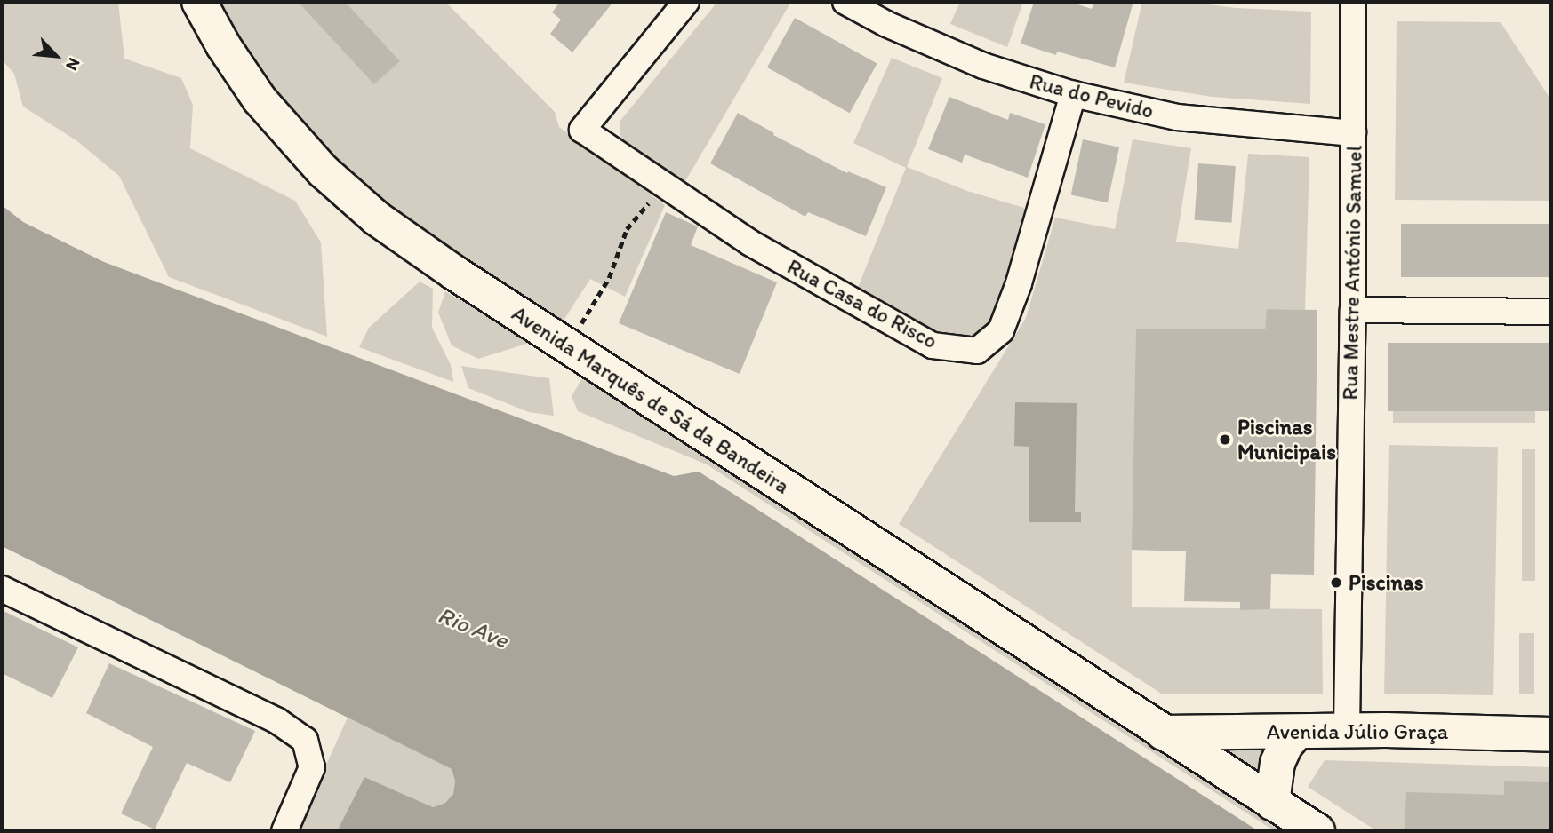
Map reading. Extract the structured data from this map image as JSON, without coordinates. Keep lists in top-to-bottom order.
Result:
{
  "streets": {
    "main road": ["Avenida Marquês de Sá da Bandeira", "Avenida Júlio Graça"],
    "street": ["Rua do Pevido", "Rua Mestre António Samuel", "Rua Casa do Risco"]
  },
  "crossings": [
    ["Rua do Pevido", "Rua Mestre António Samuel"],
    ["Rua do Pevido", "Rua Casa do Risco"],
    ["Rua Mestre António Samuel", "Avenida Júlio Graça"],
    ["Avenida Marquês de Sá da Bandeira", "Avenida Júlio Graça"]
  ],
  "water": ["Rio Ave"],
  "places": ["Piscinas Municipais", "Piscinas"],
  "north": "bottom right"
}
